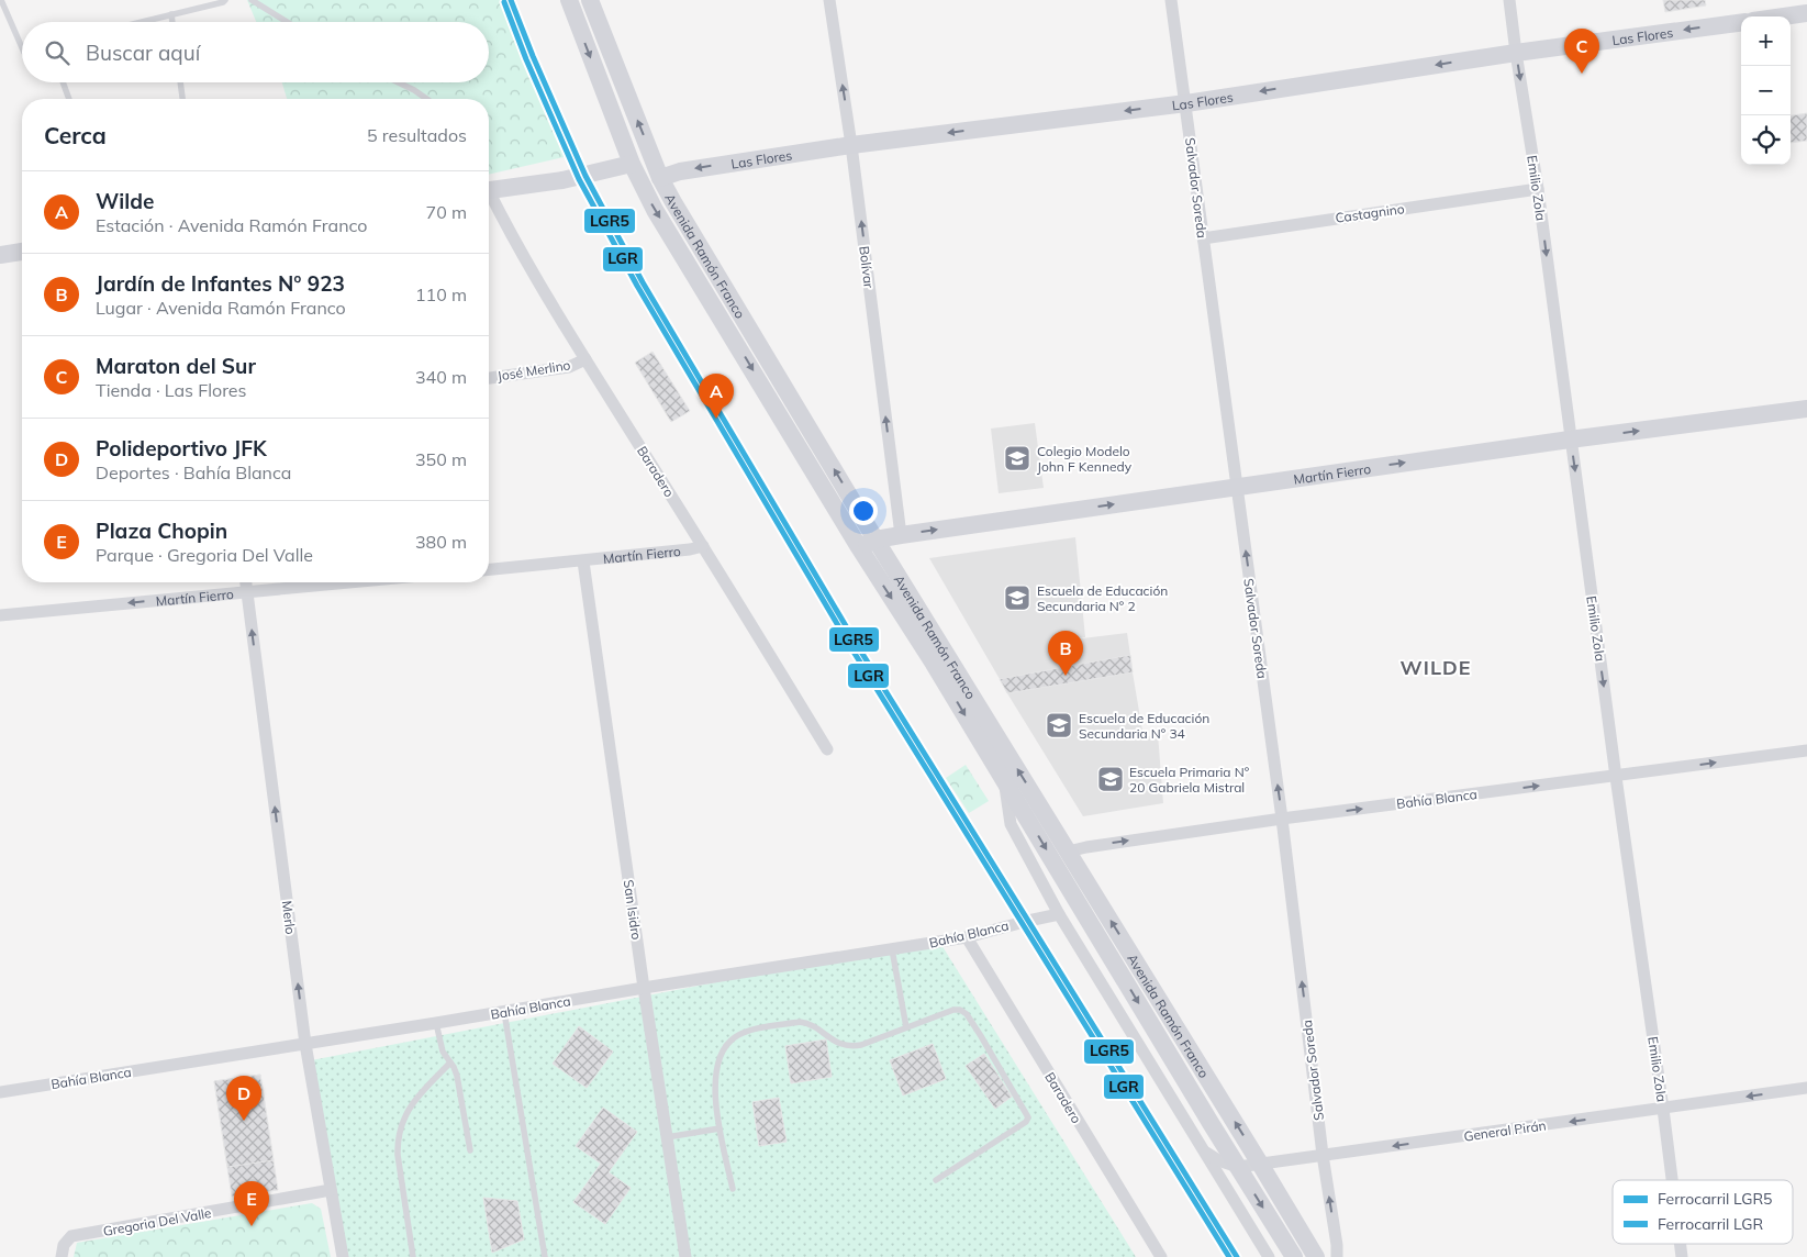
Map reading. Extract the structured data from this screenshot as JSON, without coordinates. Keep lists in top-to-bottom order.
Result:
{
  "streets": {
    "main road": ["Las Flores", "Avenida Ramón Franco", "Martín Fierro"],
    "street": [
      "Salvador Soreda",
      "Emilio Zola",
      "Castagnino",
      "Bolívar",
      "José Merlino",
      "Baradero",
      "Bahía Blanca",
      "San Isidro",
      "Merlo",
      "General Pirán",
      "Gregoria Del Valle"
    ]
  },
  "crossings": [
    ["Las Flores", "Salvador Soreda"],
    ["Las Flores", "Emilio Zola"],
    ["Las Flores", "Avenida Ramón Franco"],
    ["Las Flores", "Bolívar"],
    ["Salvador Soreda", "Castagnino"],
    ["Salvador Soreda", "Martín Fierro"],
    ["Salvador Soreda", "Bahía Blanca"],
    ["Salvador Soreda", "General Pirán"],
    ["Emilio Zola", "Castagnino"],
    ["Emilio Zola", "Martín Fierro"],
    ["Emilio Zola", "Bahía Blanca"],
    ["Emilio Zola", "General Pirán"],
    ["Avenida Ramón Franco", "Martín Fierro"],
    ["Avenida Ramón Franco", "Bahía Blanca"],
    ["Avenida Ramón Franco", "General Pirán"],
    ["Bolívar", "Martín Fierro"],
    ["José Merlino", "Baradero"],
    ["Baradero", "Martín Fierro"],
    ["Baradero", "Bahía Blanca"],
    ["Martín Fierro", "San Isidro"],
    ["Martín Fierro", "Merlo"],
    ["Bahía Blanca", "San Isidro"],
    ["Bahía Blanca", "Merlo"],
    ["Merlo", "Gregoria Del Valle"]
  ],
  "one_way": [
    "Las Flores",
    "Salvador Soreda",
    "Emilio Zola",
    "Bolívar",
    "Bahía Blanca",
    "Merlo",
    "General Pirán"
  ],
  "districts": ["WILDE"],
  "places": {
    "school or university": [
      "Colegio Modelo John F Kennedy",
      "Escuela de Educación Secundaria N° 2",
      "Escuela de Educación Secundaria N° 34",
      "Escuela Primaria N° 20 Gabriela Mistral"
    ]
  },
  "lines": ["rail line LGR5", "rail line LGR"],
  "legend": ["Ferrocarril LGR5", "Ferrocarril LGR"],
  "page": {
    "map_buttons": ["+", "−"],
    "search": "Buscar aquí",
    "pins": [
      "C",
      "A",
      "B",
      "D",
      "E"
    ],
    "heading": ["Cerca", "5 resultados"],
    "list": [
      {
        "mark": "A",
        "name": "Wilde",
        "note": "Estación · Avenida Ramón Franco",
        "value": "70 m"
      },
      {
        "mark": "B",
        "name": "Jardín de Infantes N° 923",
        "note": "Lugar · Avenida Ramón Franco",
        "value": "110 m"
      },
      {
        "mark": "C",
        "name": "Maraton del Sur",
        "note": "Tienda · Las Flores",
        "value": "340 m"
      },
      {
        "mark": "D",
        "name": "Polideportivo JFK",
        "note": "Deportes · Bahía Blanca",
        "value": "350 m"
      },
      {
        "mark": "E",
        "name": "Plaza Chopin",
        "note": "Parque · Gregoria Del Valle",
        "value": "380 m"
      }
    ]
  }
}
